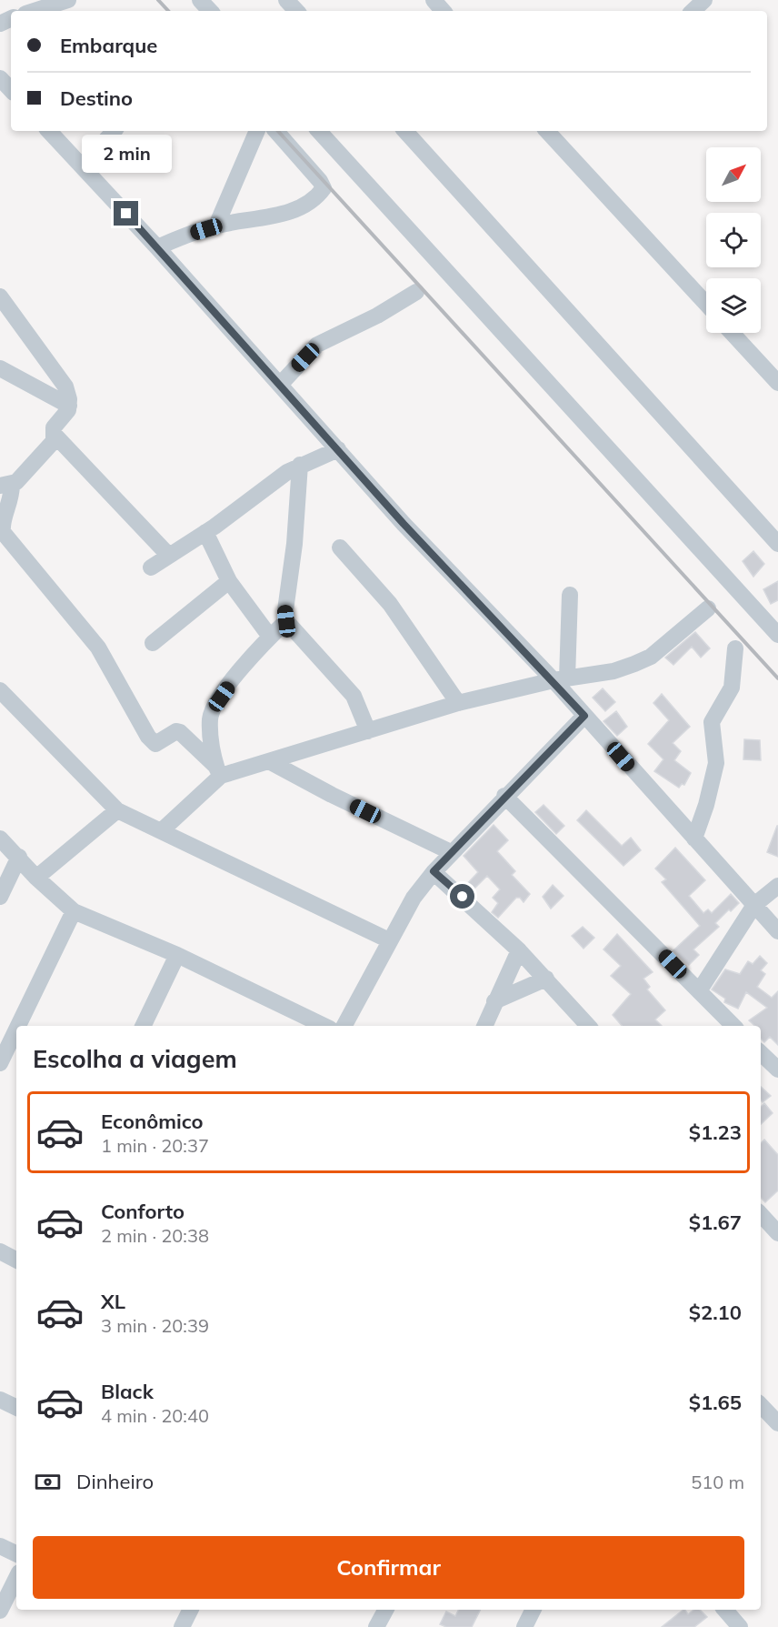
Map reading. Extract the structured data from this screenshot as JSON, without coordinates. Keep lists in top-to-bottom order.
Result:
{
  "north": "top right",
  "page": {
    "banner": ["Embarque", "Destino"],
    "bubble": "2 min",
    "heading": "Escolha a viagem",
    "list": [
      {
        "name": "Econômico",
        "note": "1 min · 20:37",
        "value": "$1.23"
      },
      {
        "name": "Conforto",
        "note": "2 min · 20:38",
        "value": "$1.67"
      },
      {
        "name": "XL",
        "note": "3 min · 20:39",
        "value": "$2.10"
      },
      {
        "name": "Black",
        "note": "4 min · 20:40",
        "value": "$1.65"
      }
    ],
    "pay": ["Dinheiro", "510 m"],
    "buttons": "Confirmar"
  }
}
